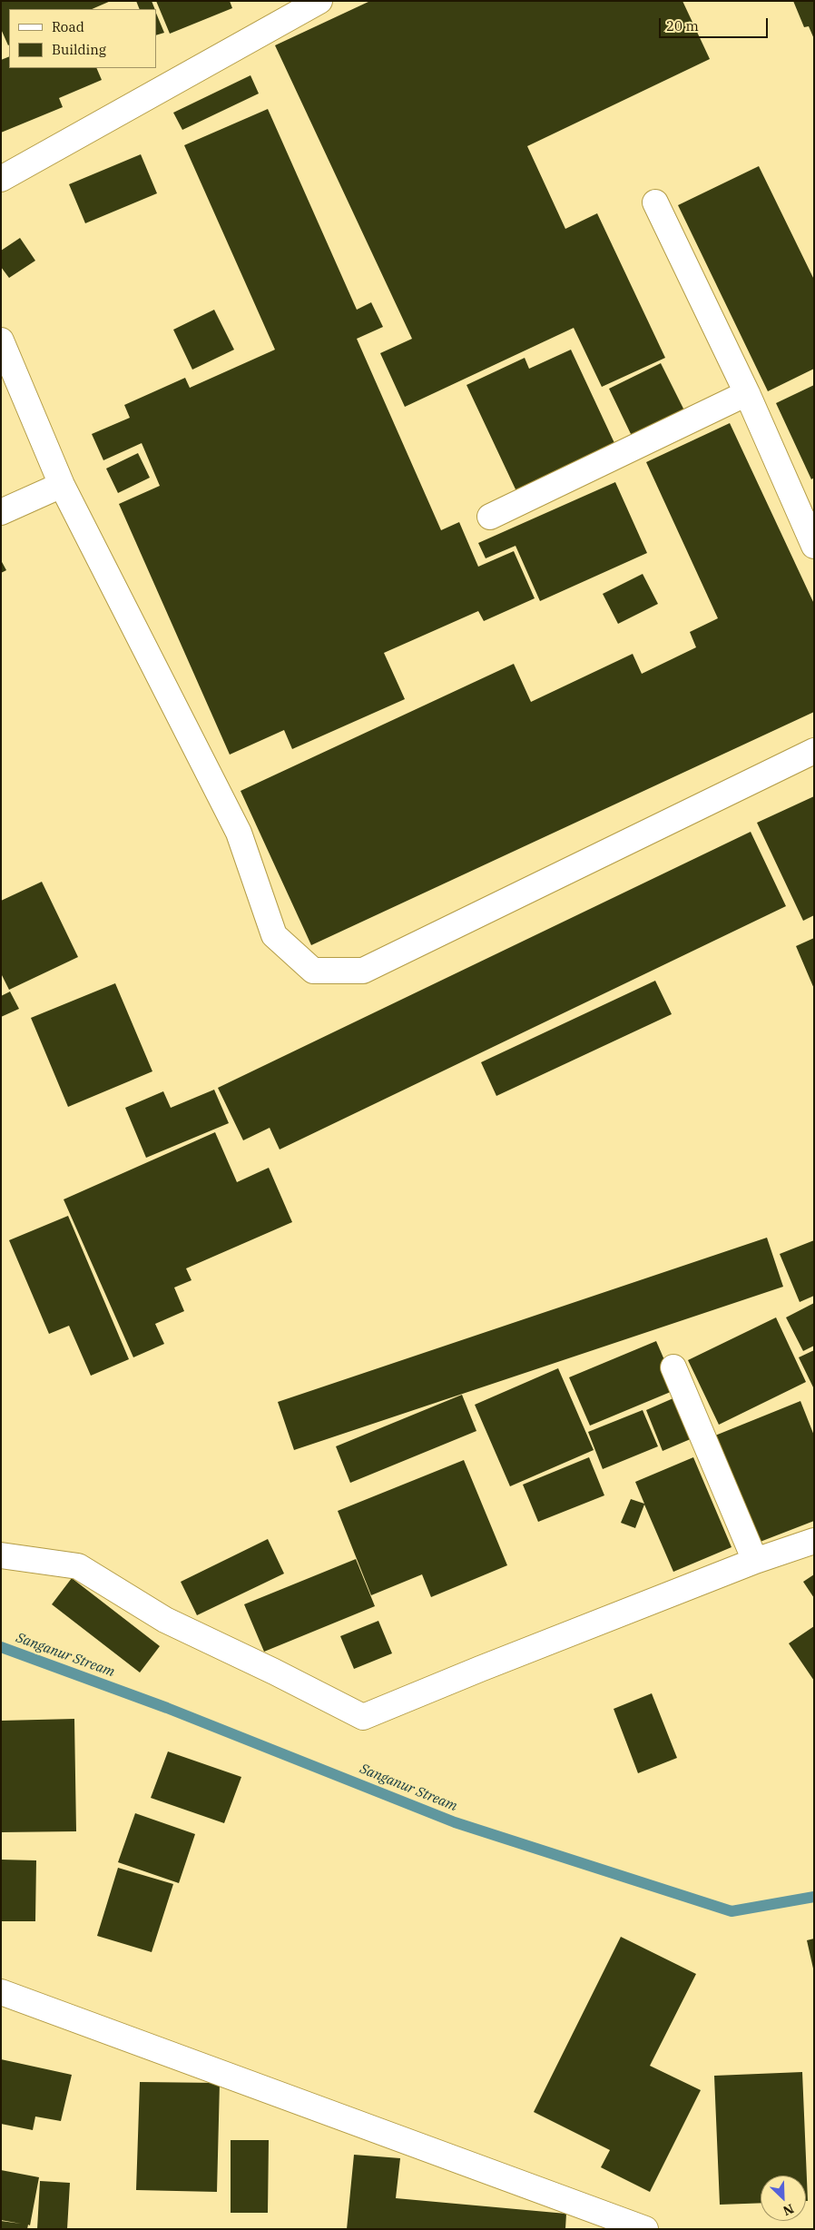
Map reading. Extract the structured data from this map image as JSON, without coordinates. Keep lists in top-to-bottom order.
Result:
{
  "water": ["Sanganur Stream"],
  "legend": ["Road", "Building"],
  "scale_bar": "20 m",
  "north": "bottom right"
}
